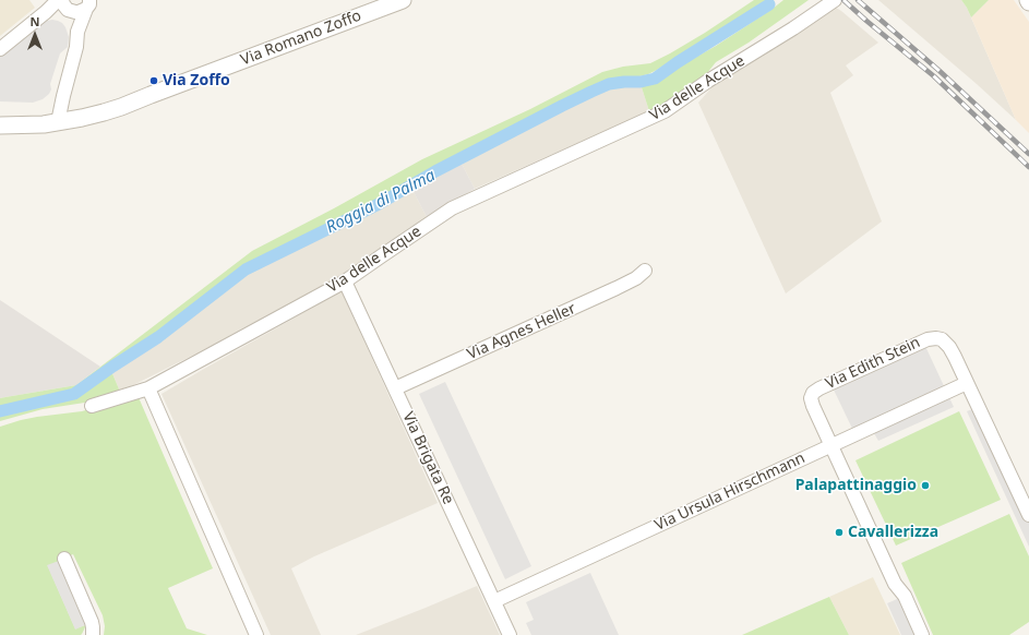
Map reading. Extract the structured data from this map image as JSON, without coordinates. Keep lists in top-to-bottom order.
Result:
{
  "streets": {
    "street": [
      "Via Romano Zoffo",
      "Via delle Acque",
      "Via Agnes Heller",
      "Via Edith Stein",
      "Via Brigata Re",
      "Via Ursula Hirschmann"
    ]
  },
  "crossings": [
    ["Via delle Acque", "Via Brigata Re"],
    ["Via Agnes Heller", "Via Brigata Re"],
    ["Via Edith Stein", "Via Ursula Hirschmann"],
    ["Via Brigata Re", "Via Ursula Hirschmann"]
  ],
  "water": ["Roggia di Palma"],
  "places": ["Via Zoffo", "Palapattinaggio", "Cavallerizza"],
  "north": "top"
}
